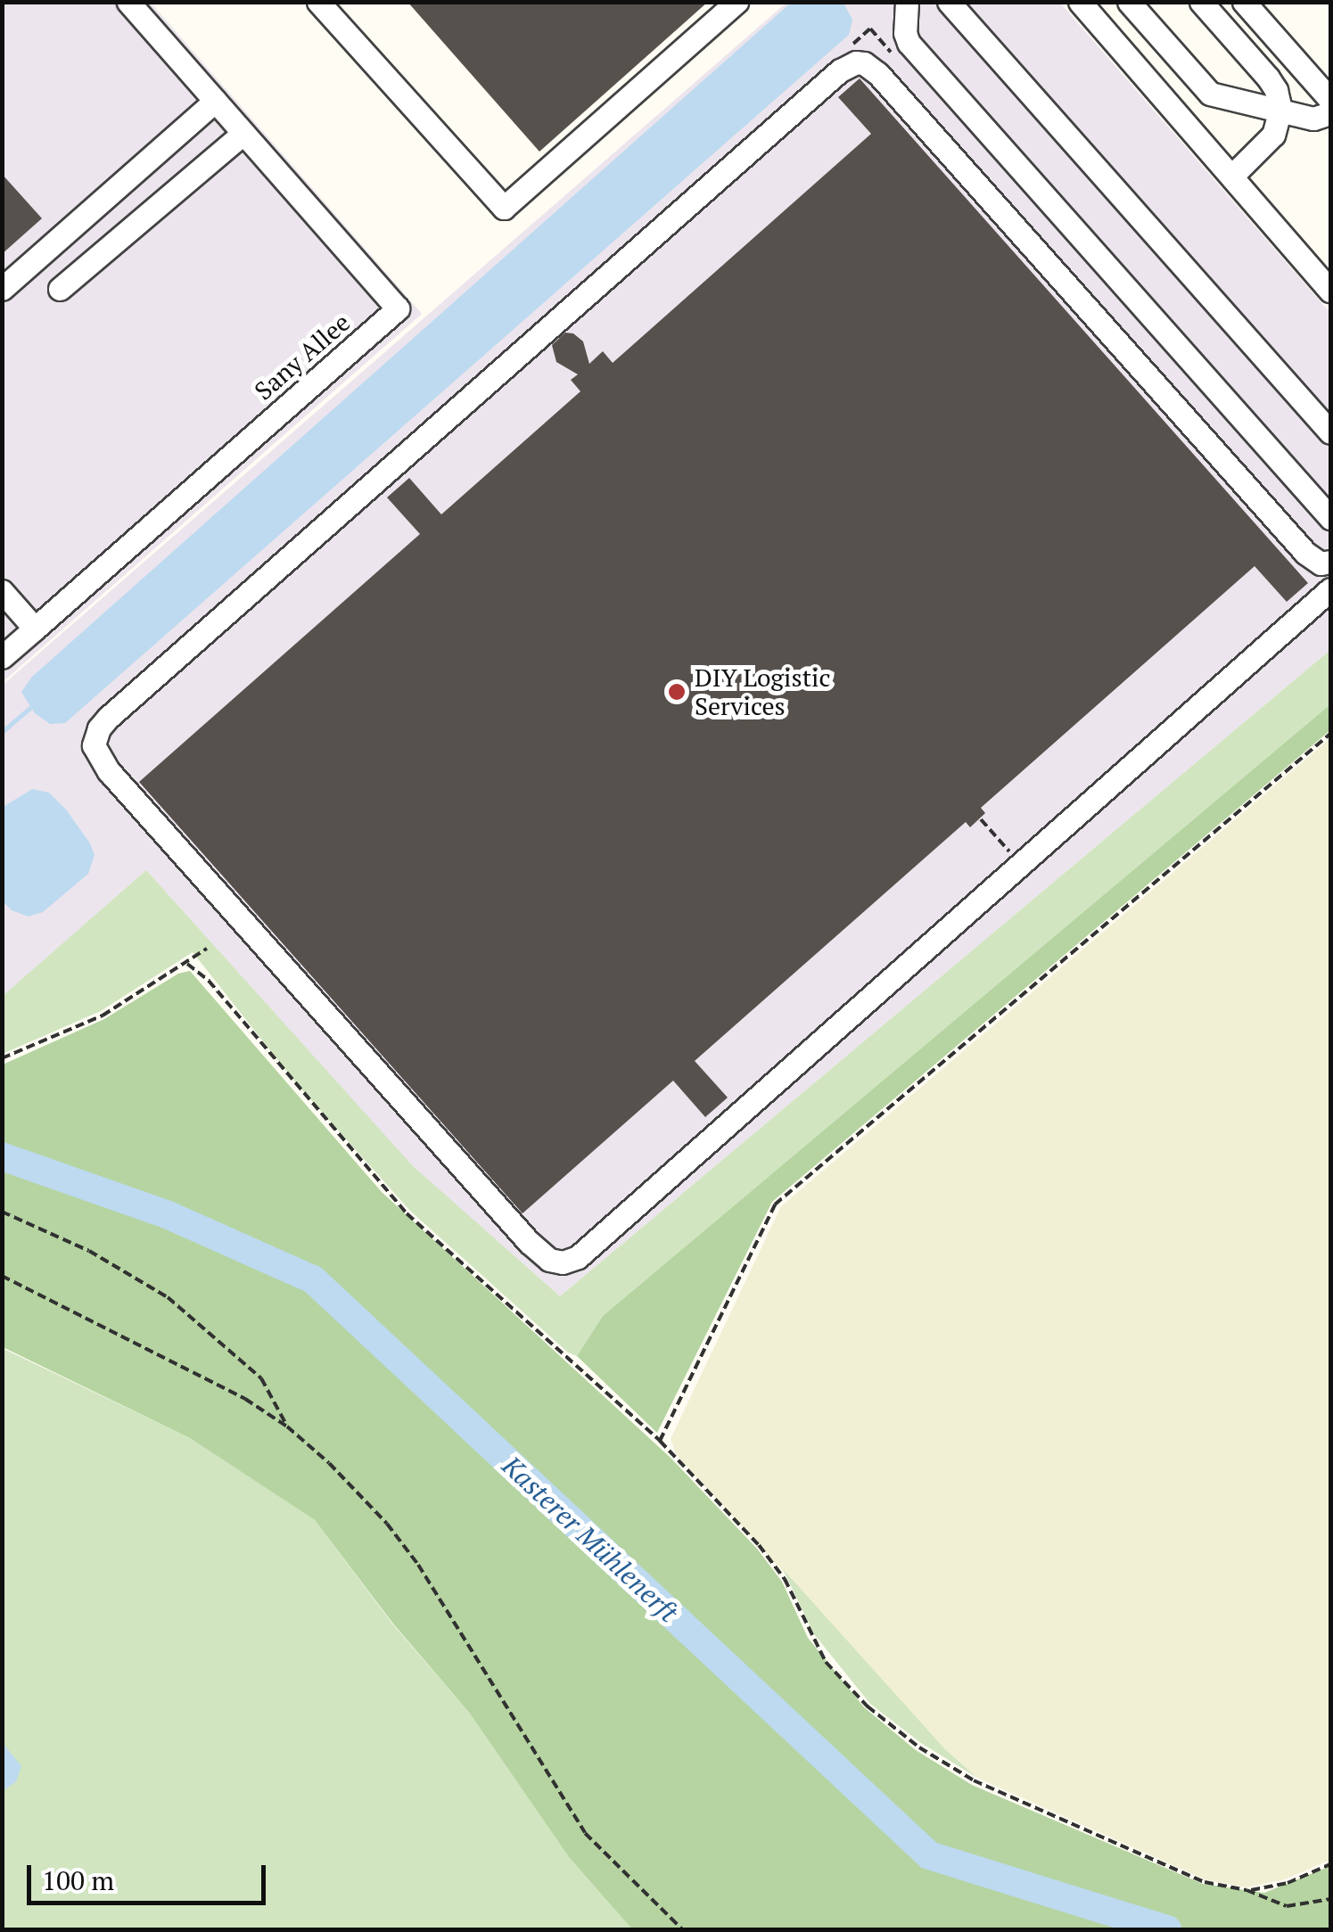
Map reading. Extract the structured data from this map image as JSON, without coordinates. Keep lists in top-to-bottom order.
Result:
{
  "streets": {
    "street": ["Sany Allee"]
  },
  "water": ["Kasterer Mühlenerft"],
  "places": ["DIY Logistic Services"],
  "scale_bar": "100 m"
}
